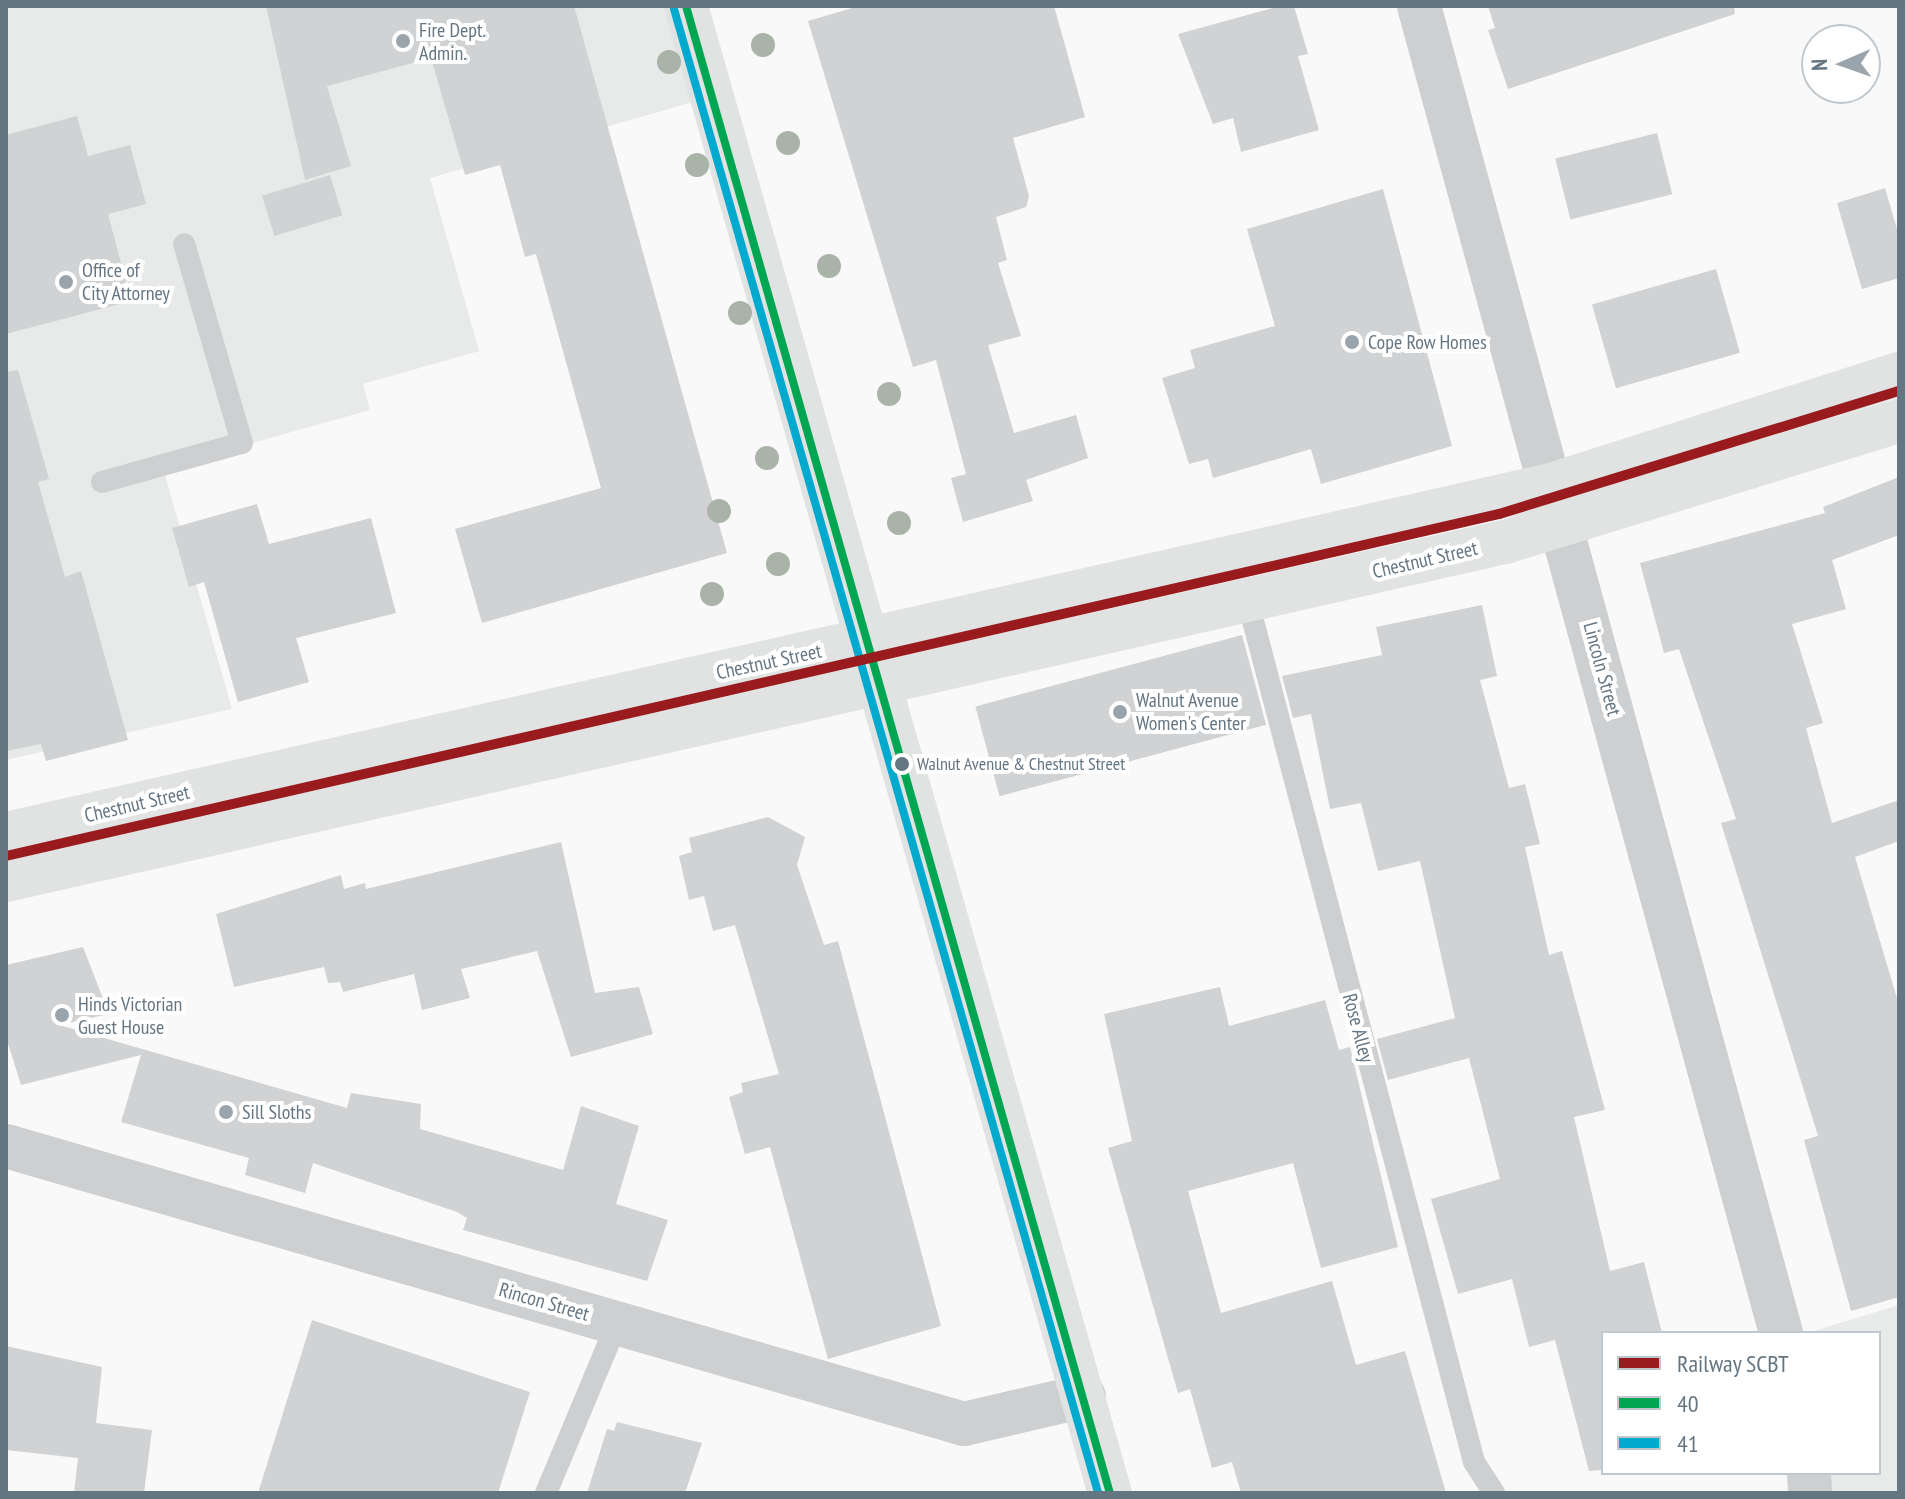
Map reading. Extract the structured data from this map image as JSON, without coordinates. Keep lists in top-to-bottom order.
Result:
{
  "streets": {
    "main road": ["Chestnut Street"],
    "street": ["Lincoln Street", "Rincon Street"],
    "lane": ["Rose Alley"]
  },
  "crossings": [
    ["Chestnut Street", "Lincoln Street"],
    ["Chestnut Street", "Rose Alley"]
  ],
  "places": [
    "Fire Dept. Admin.",
    "Office of City Attorney",
    "Cope Row Homes",
    "Walnut Avenue Women's Center",
    "Walnut Avenue & Chestnut Street",
    "Hinds Victorian Guest House",
    "Sill Sloths"
  ],
  "lines": ["transit line 40", "transit line 41", "rail line SCBT"],
  "legend": ["Railway SCBT", "40", "41"],
  "north": "left"
}
